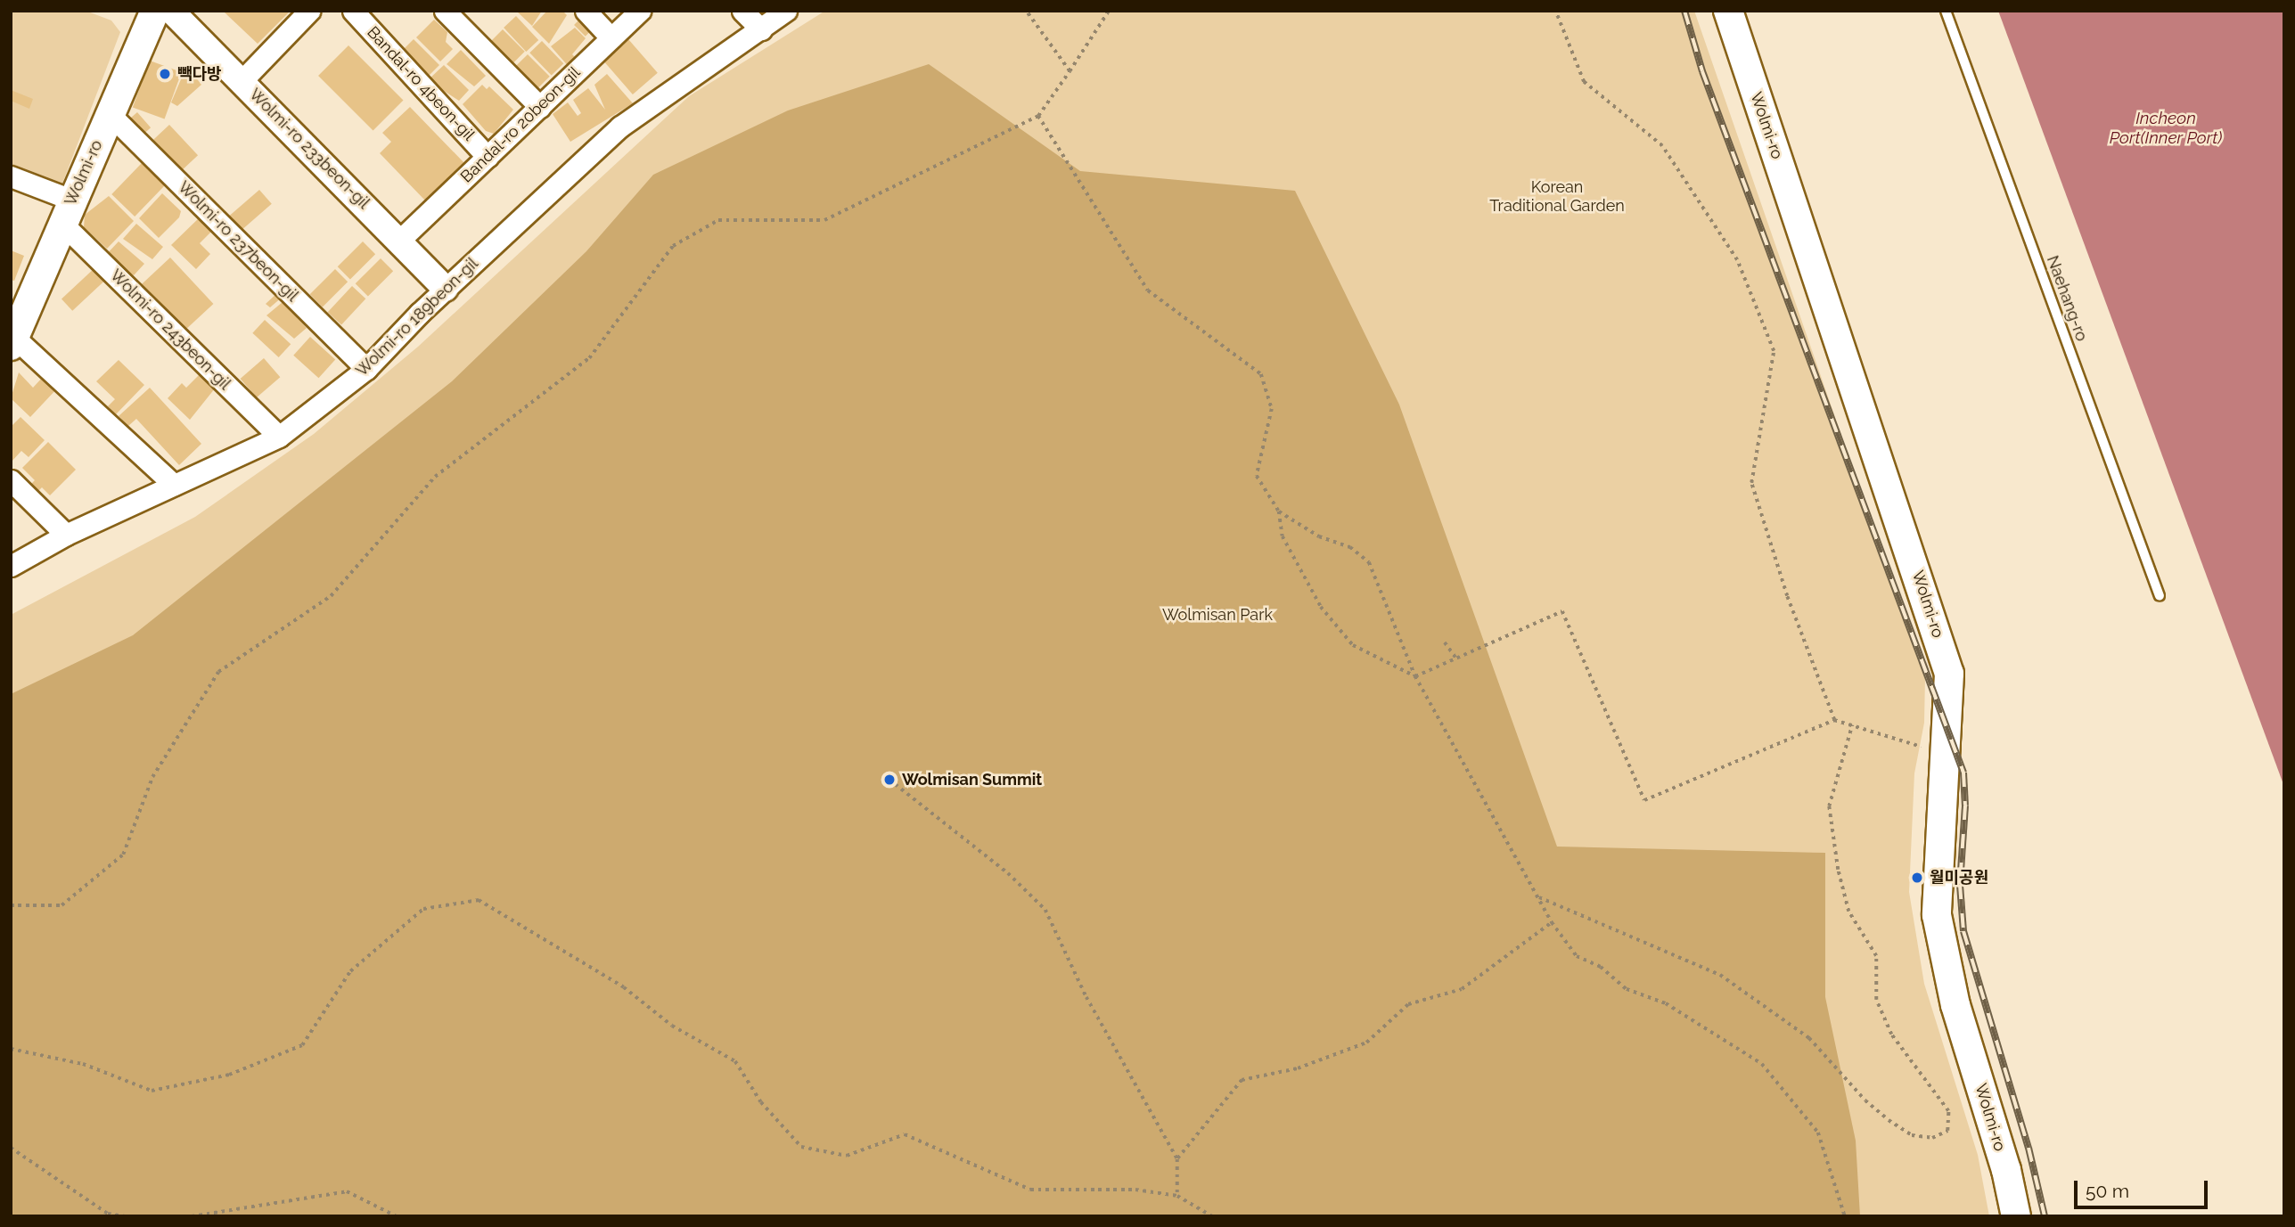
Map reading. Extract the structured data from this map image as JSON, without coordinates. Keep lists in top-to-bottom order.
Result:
{
  "streets": {
    "main road": ["Wolmi-ro"],
    "street": [
      "Bandal-ro 4beon-gil",
      "Bandal-ro 20beon-gil",
      "Wolmi-ro 233beon-gil",
      "Wolmi-ro 237beon-gil",
      "Wolmi-ro 189beon-gil",
      "Wolmi-ro 243beon-gil"
    ],
    "lane": ["Naehang-ro"]
  },
  "crossings": [
    ["Bandal-ro 4beon-gil", "Bandal-ro 20beon-gil"],
    ["Bandal-ro 20beon-gil", "Wolmi-ro 233beon-gil"],
    ["Wolmi-ro", "Wolmi-ro 237beon-gil"],
    ["Wolmi-ro", "Wolmi-ro 189beon-gil"],
    ["Wolmi-ro", "Wolmi-ro 243beon-gil"],
    ["Wolmi-ro 233beon-gil", "Wolmi-ro 189beon-gil"],
    ["Wolmi-ro 237beon-gil", "Wolmi-ro 189beon-gil"],
    ["Wolmi-ro 189beon-gil", "Wolmi-ro 243beon-gil"]
  ],
  "water": ["Incheon Port(Inner Port)"],
  "parks": ["Korean Traditional Garden", "Wolmisan Park"],
  "places": ["빽다방", "Wolmisan Summit", "월미공원"],
  "scale_bar": "50 m"
}
